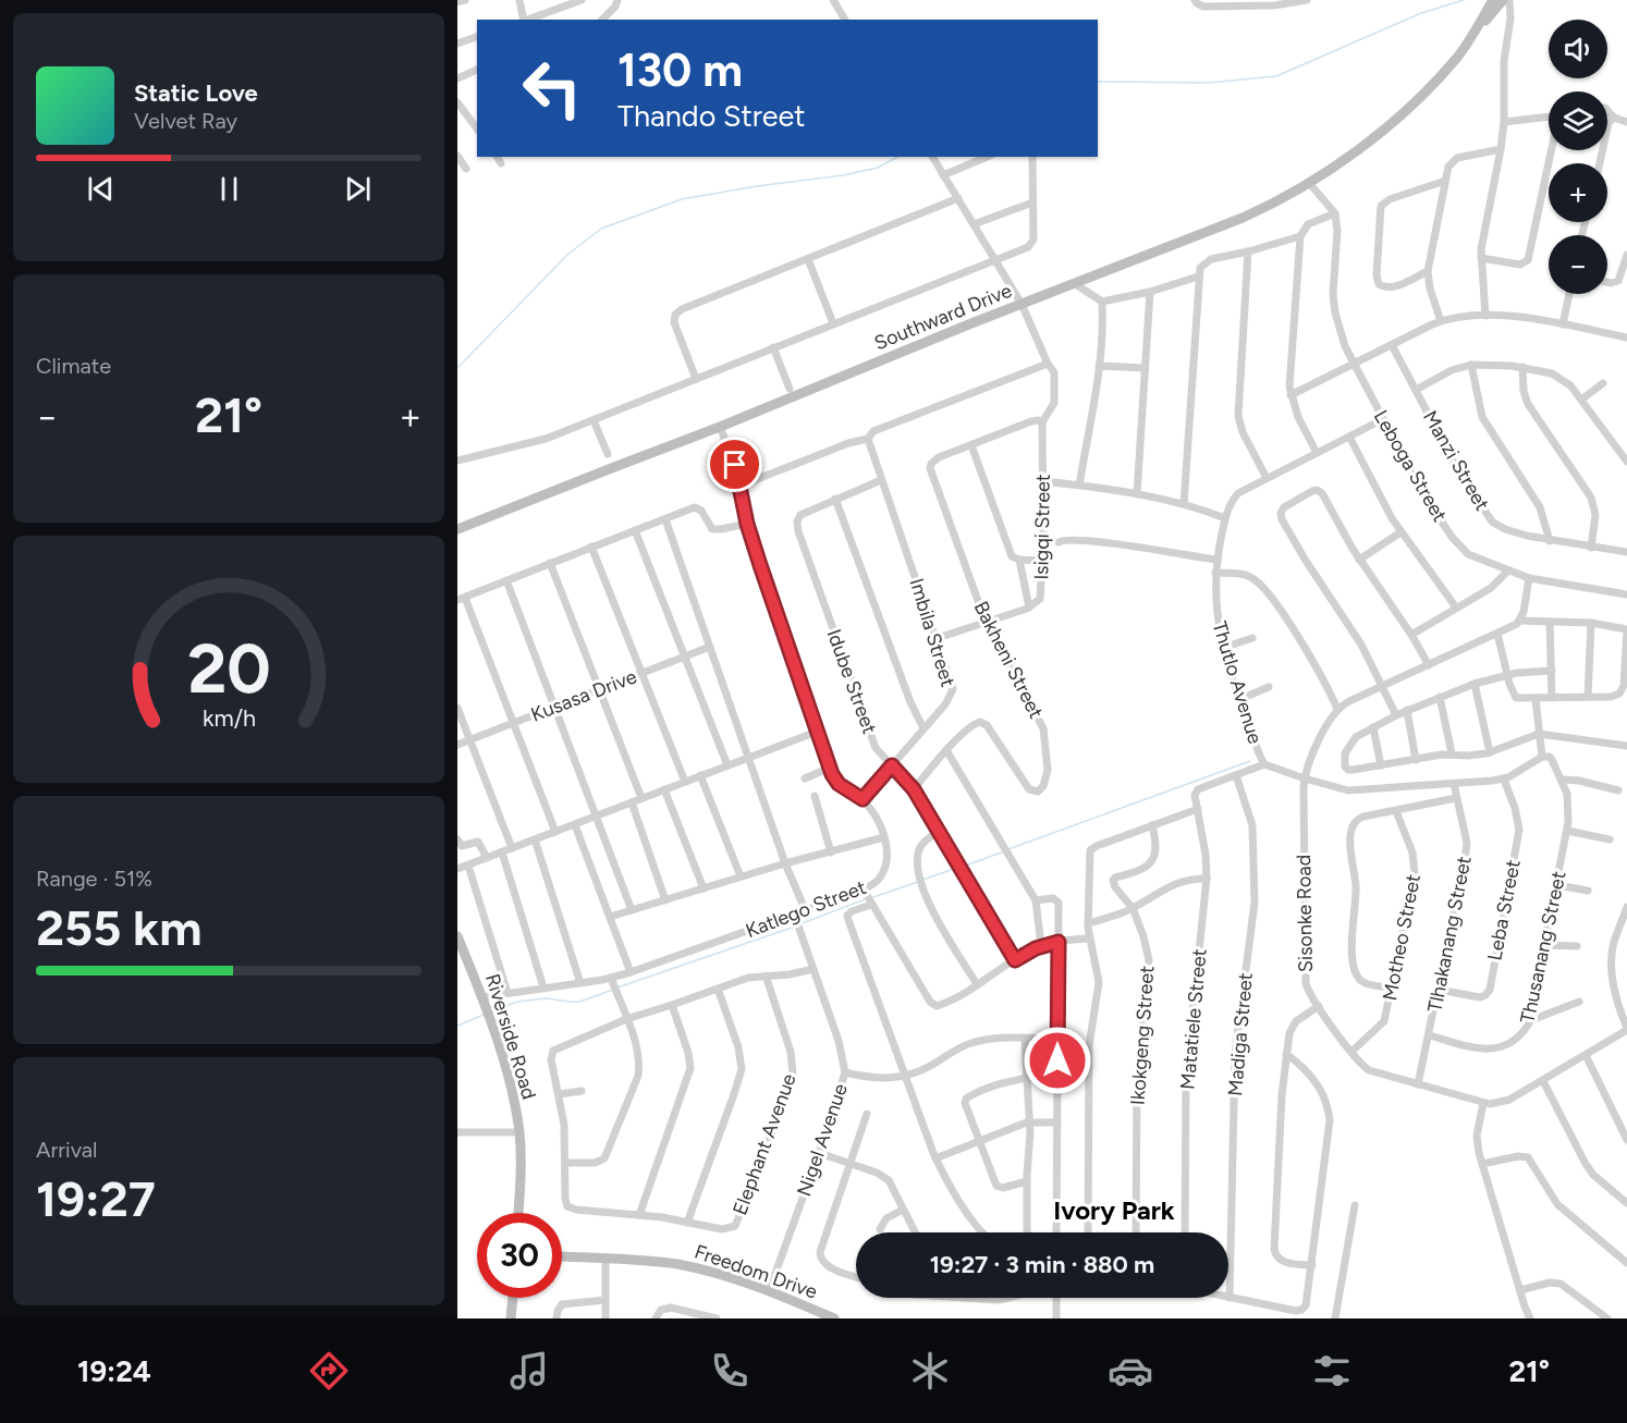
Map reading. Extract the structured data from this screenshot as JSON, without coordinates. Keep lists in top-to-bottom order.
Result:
{
  "streets": {
    "main road": ["Southward Drive", "Riverside Road", "Freedom Drive"],
    "street": [
      "Manzi Street",
      "Leboga Street",
      "Isigqi Street",
      "Imbila Street",
      "Bakheni Street",
      "Idube Street",
      "Thutlo Avenue",
      "Kusasa Drive",
      "Katlego Street",
      "Leba Street",
      "Sisonke Road",
      "Tlhakanang Street",
      "Motheo Street",
      "Thusanang Street",
      "Matatiele Street",
      "Madiga Street",
      "Ikokgeng Street",
      "Nigel Avenue",
      "Elephant Avenue"
    ]
  },
  "crossings": [
    ["Southward Drive", "Katlego Street"],
    ["Leboga Street", "Thutlo Avenue"],
    ["Isigqi Street", "Imbila Street"],
    ["Isigqi Street", "Bakheni Street"],
    ["Imbila Street", "Idube Street"],
    ["Imbila Street", "Katlego Street"],
    ["Bakheni Street", "Idube Street"],
    ["Katlego Street", "Riverside Road"],
    ["Katlego Street", "Nigel Avenue"],
    ["Leba Street", "Tlhakanang Street"],
    ["Sisonke Road", "Tlhakanang Street"],
    ["Sisonke Road", "Motheo Street"],
    ["Tlhakanang Street", "Thusanang Street"],
    ["Matatiele Street", "Madiga Street"],
    ["Nigel Avenue", "Freedom Drive"]
  ],
  "districts": ["Ivory Park"],
  "page": {
    "map_buttons": ["+", "−"],
    "turn": ["130 m", "Thando Street"],
    "song": ["Static Love", "Velvet Ray"],
    "tile": [
      "Climate",
      ["Range · 51%", "255 km"],
      ["Arrival", "19:27"]
    ],
    "heat": ["−", "21°", "+"],
    "limit": "30",
    "trip": "19:27 · 3 min · 880 m",
    "tabs": ["19:24", "21°"],
    "gauge": ["20", "km/h"]
  }
}
